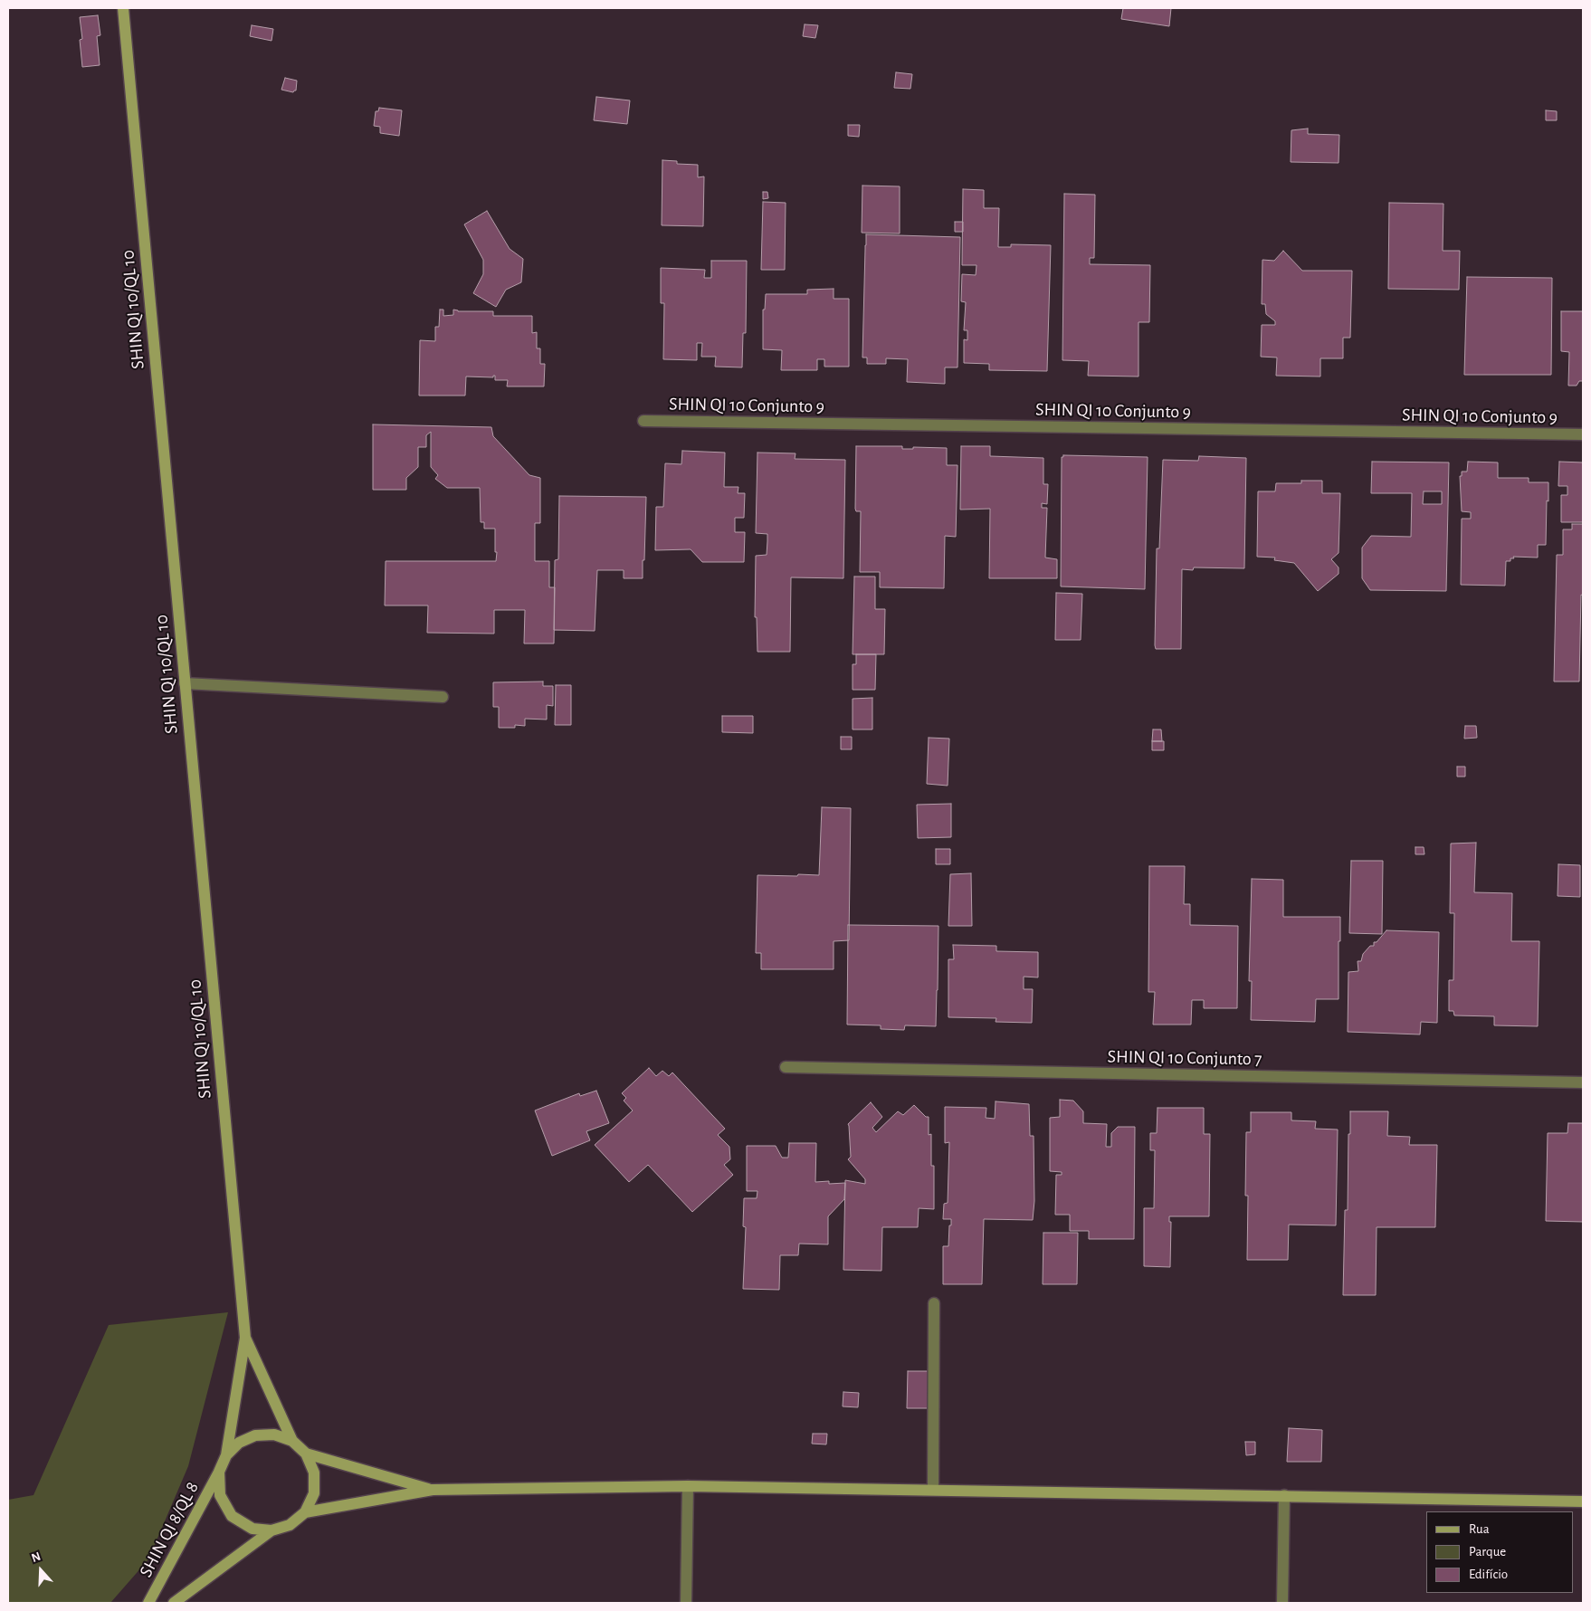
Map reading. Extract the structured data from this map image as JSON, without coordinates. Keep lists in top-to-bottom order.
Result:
{
  "streets": {
    "street": [
      "SHIN QI 10/QL 10",
      "SHIN QI 10 Conjunto 9",
      "SHIN QI 10 Conjunto 7",
      "SHIN QI 8/QL 8"
    ]
  },
  "crossings": [
    ["SHIN QI 10/QL 10", "SHIN QI 8/QL 8"]
  ],
  "legend": ["Rua", "Parque", "Edifício"],
  "north": "top"
}
